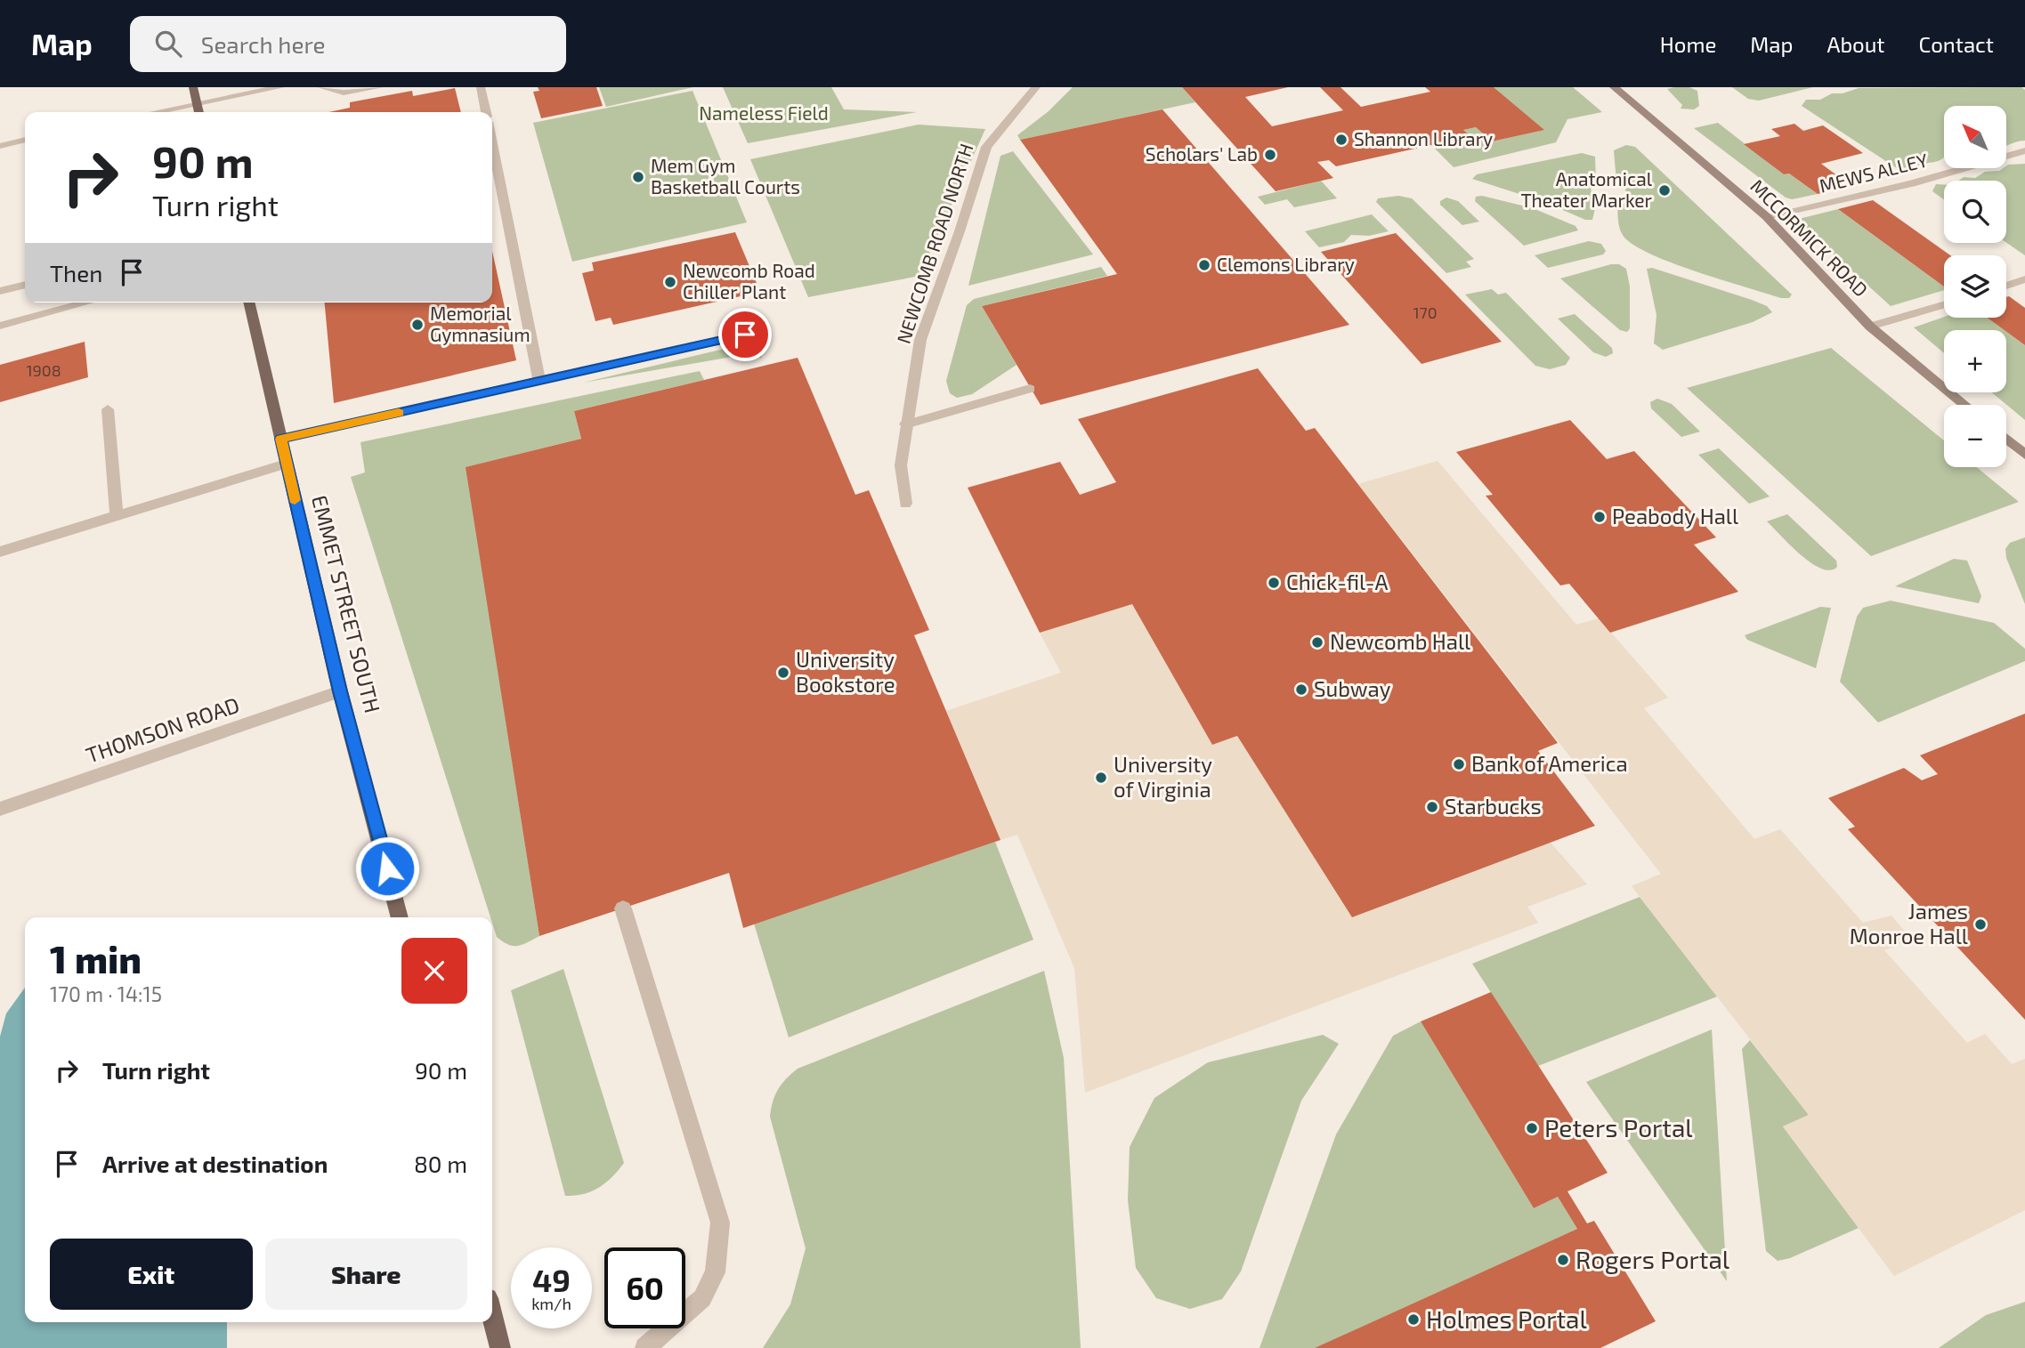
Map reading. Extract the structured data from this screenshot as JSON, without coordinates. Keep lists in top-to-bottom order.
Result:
{
  "streets": {
    "main road": ["EMMET STREET SOUTH"],
    "street": [
      "MEWS ALLEY",
      "MCCORMICK ROAD",
      "NEWCOMB ROAD NORTH",
      "THOMSON ROAD"
    ]
  },
  "crossings": [
    ["MEWS ALLEY", "MCCORMICK ROAD"],
    ["EMMET STREET SOUTH", "THOMSON ROAD"]
  ],
  "parks": ["Nameless Field"],
  "places": [
    "Shannon Library",
    "Scholars' Lab",
    "Mem Gym Basketball Courts",
    "Anatomical Theater Marker",
    "Clemons Library",
    "Newcomb Road Chiller Plant",
    "Memorial Gymnasium",
    "Peabody Hall",
    "Chick-fil-A",
    "Newcomb Hall",
    "University Bookstore",
    "Subway",
    "Bank of America",
    "University of Virginia",
    "Starbucks",
    "James Monroe Hall",
    "Peters Portal",
    "Rogers Portal",
    "Holmes Portal"
  ],
  "house_numbers": ["170", "1908"],
  "north": "top left",
  "page": {
    "header": "Map",
    "search": "Search here",
    "nav": [
      "Home",
      "Map",
      "About",
      "Contact"
    ],
    "map_buttons": ["+", "−"],
    "turn": ["90 m", "Turn right"],
    "then": "Then",
    "heading": ["1 min", "170 m · 14:15"],
    "list": [
      {
        "name": "Turn right",
        "value": "90 m"
      },
      {
        "name": "Arrive at destination",
        "value": "80 m"
      }
    ],
    "buttons": ["Exit", "Share"],
    "speed": "49 km/h",
    "limit": "60"
  }
}
